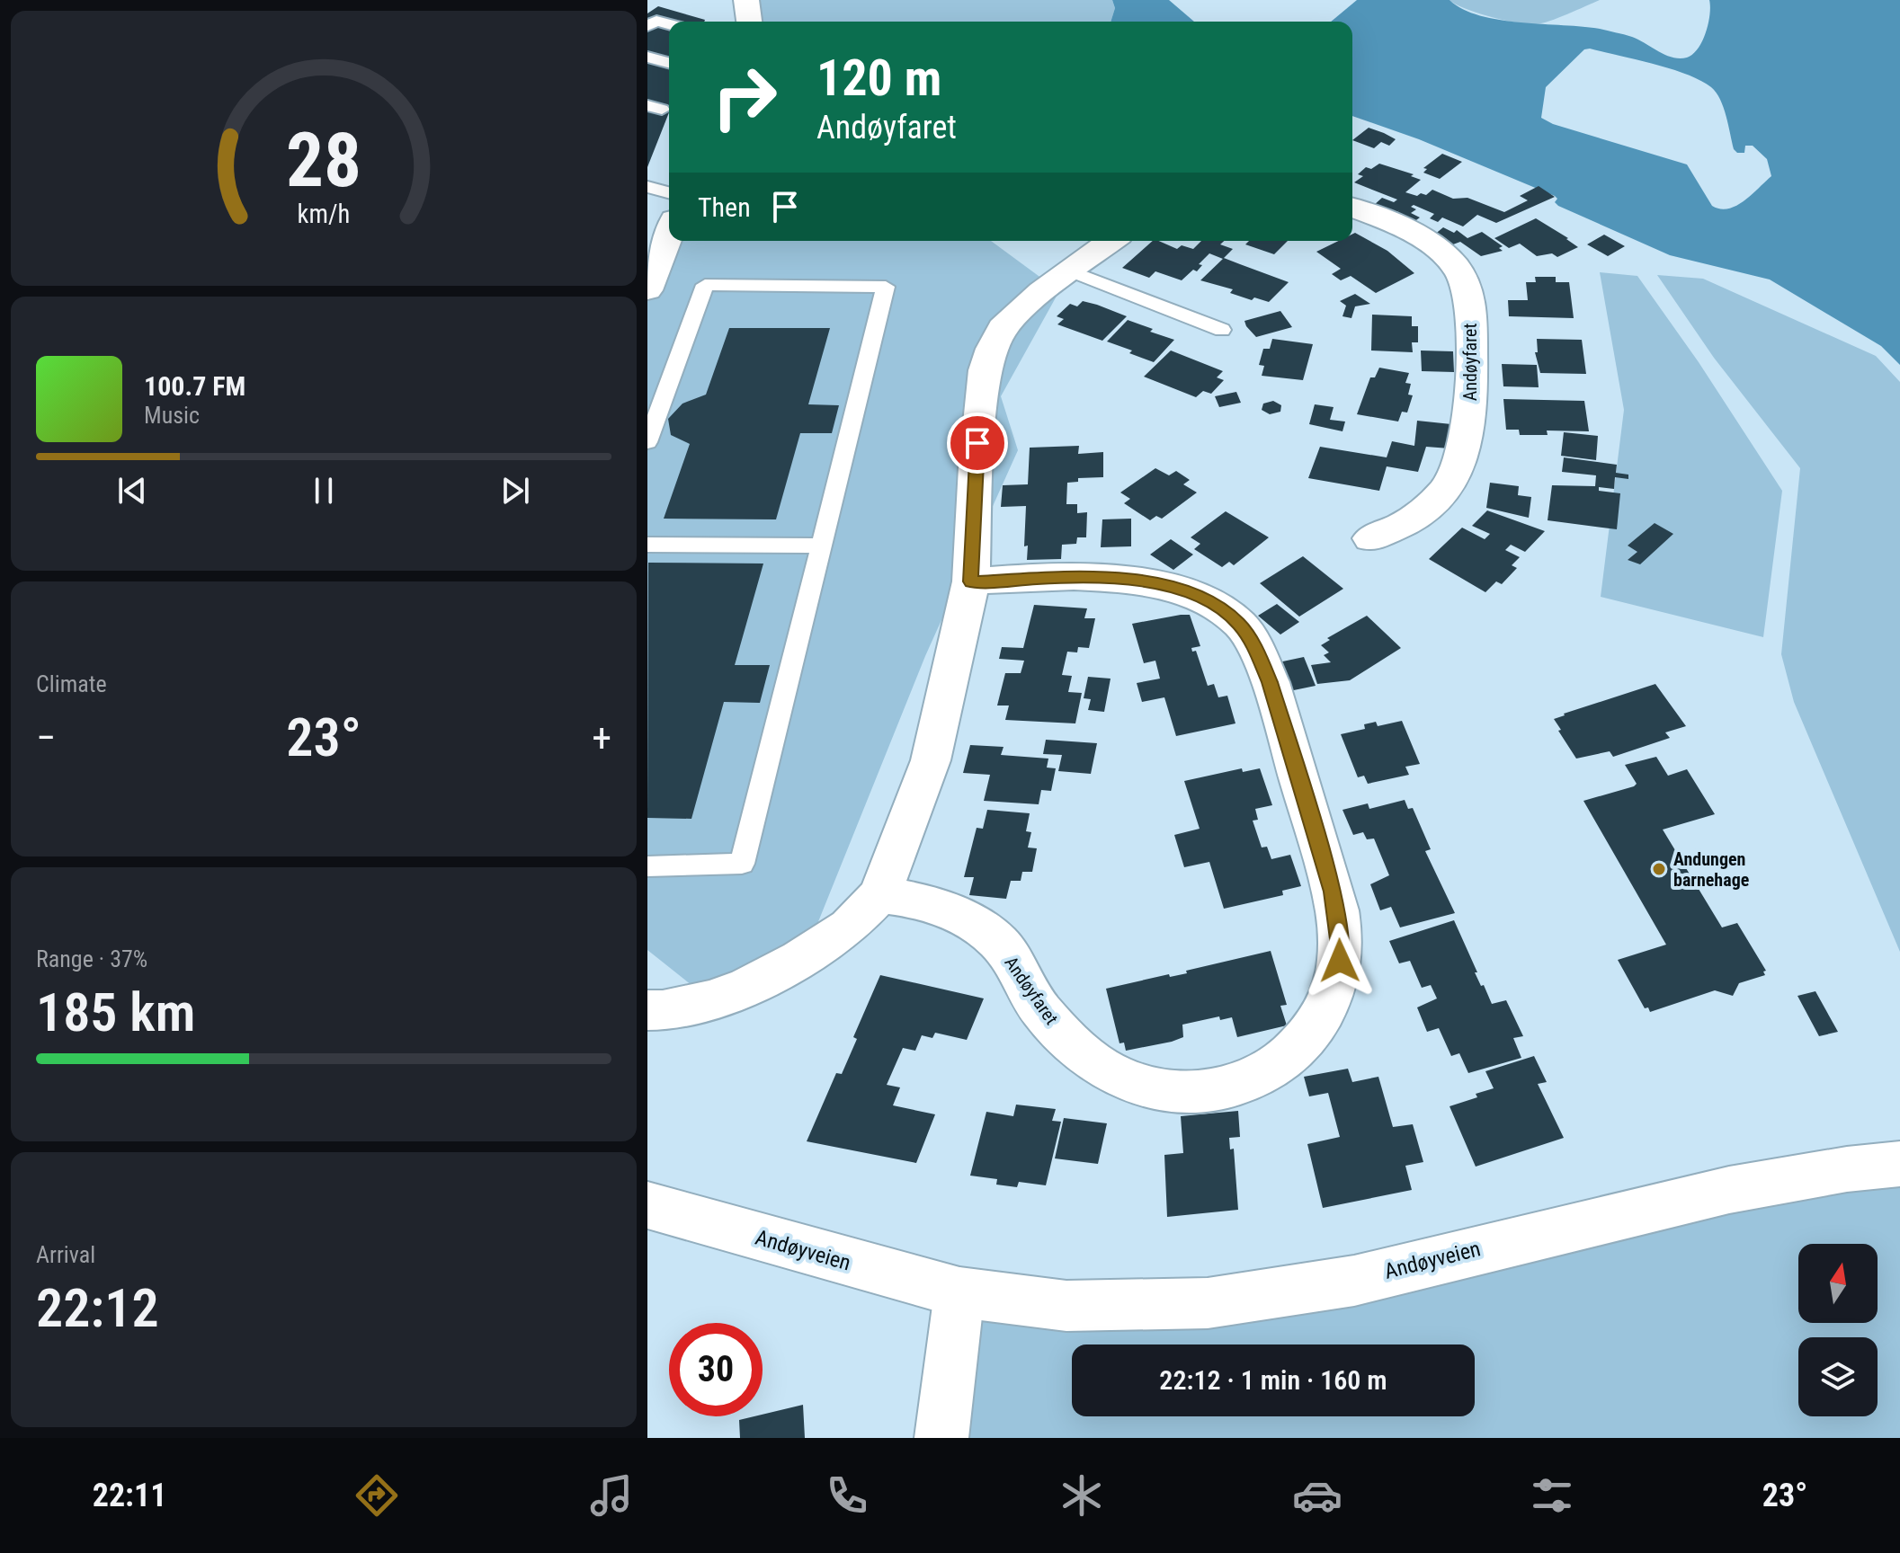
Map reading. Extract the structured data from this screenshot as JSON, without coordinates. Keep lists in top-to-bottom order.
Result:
{
  "streets": {
    "street": ["Andøyfaret", "Andøyveien"]
  },
  "places": ["Andungen barnehage"],
  "north": "top",
  "page": {
    "turn": ["120 m", "Andøyfaret"],
    "then": "Then",
    "song": ["100.7 FM", "Music"],
    "tile": [
      "Climate",
      ["Range · 37%", "185 km"],
      ["Arrival", "22:12"]
    ],
    "heat": ["−", "23°", "+"],
    "limit": "30",
    "trip": "22:12 · 1 min · 160 m",
    "tabs": ["22:11", "23°"],
    "gauge": ["28", "km/h"]
  }
}
